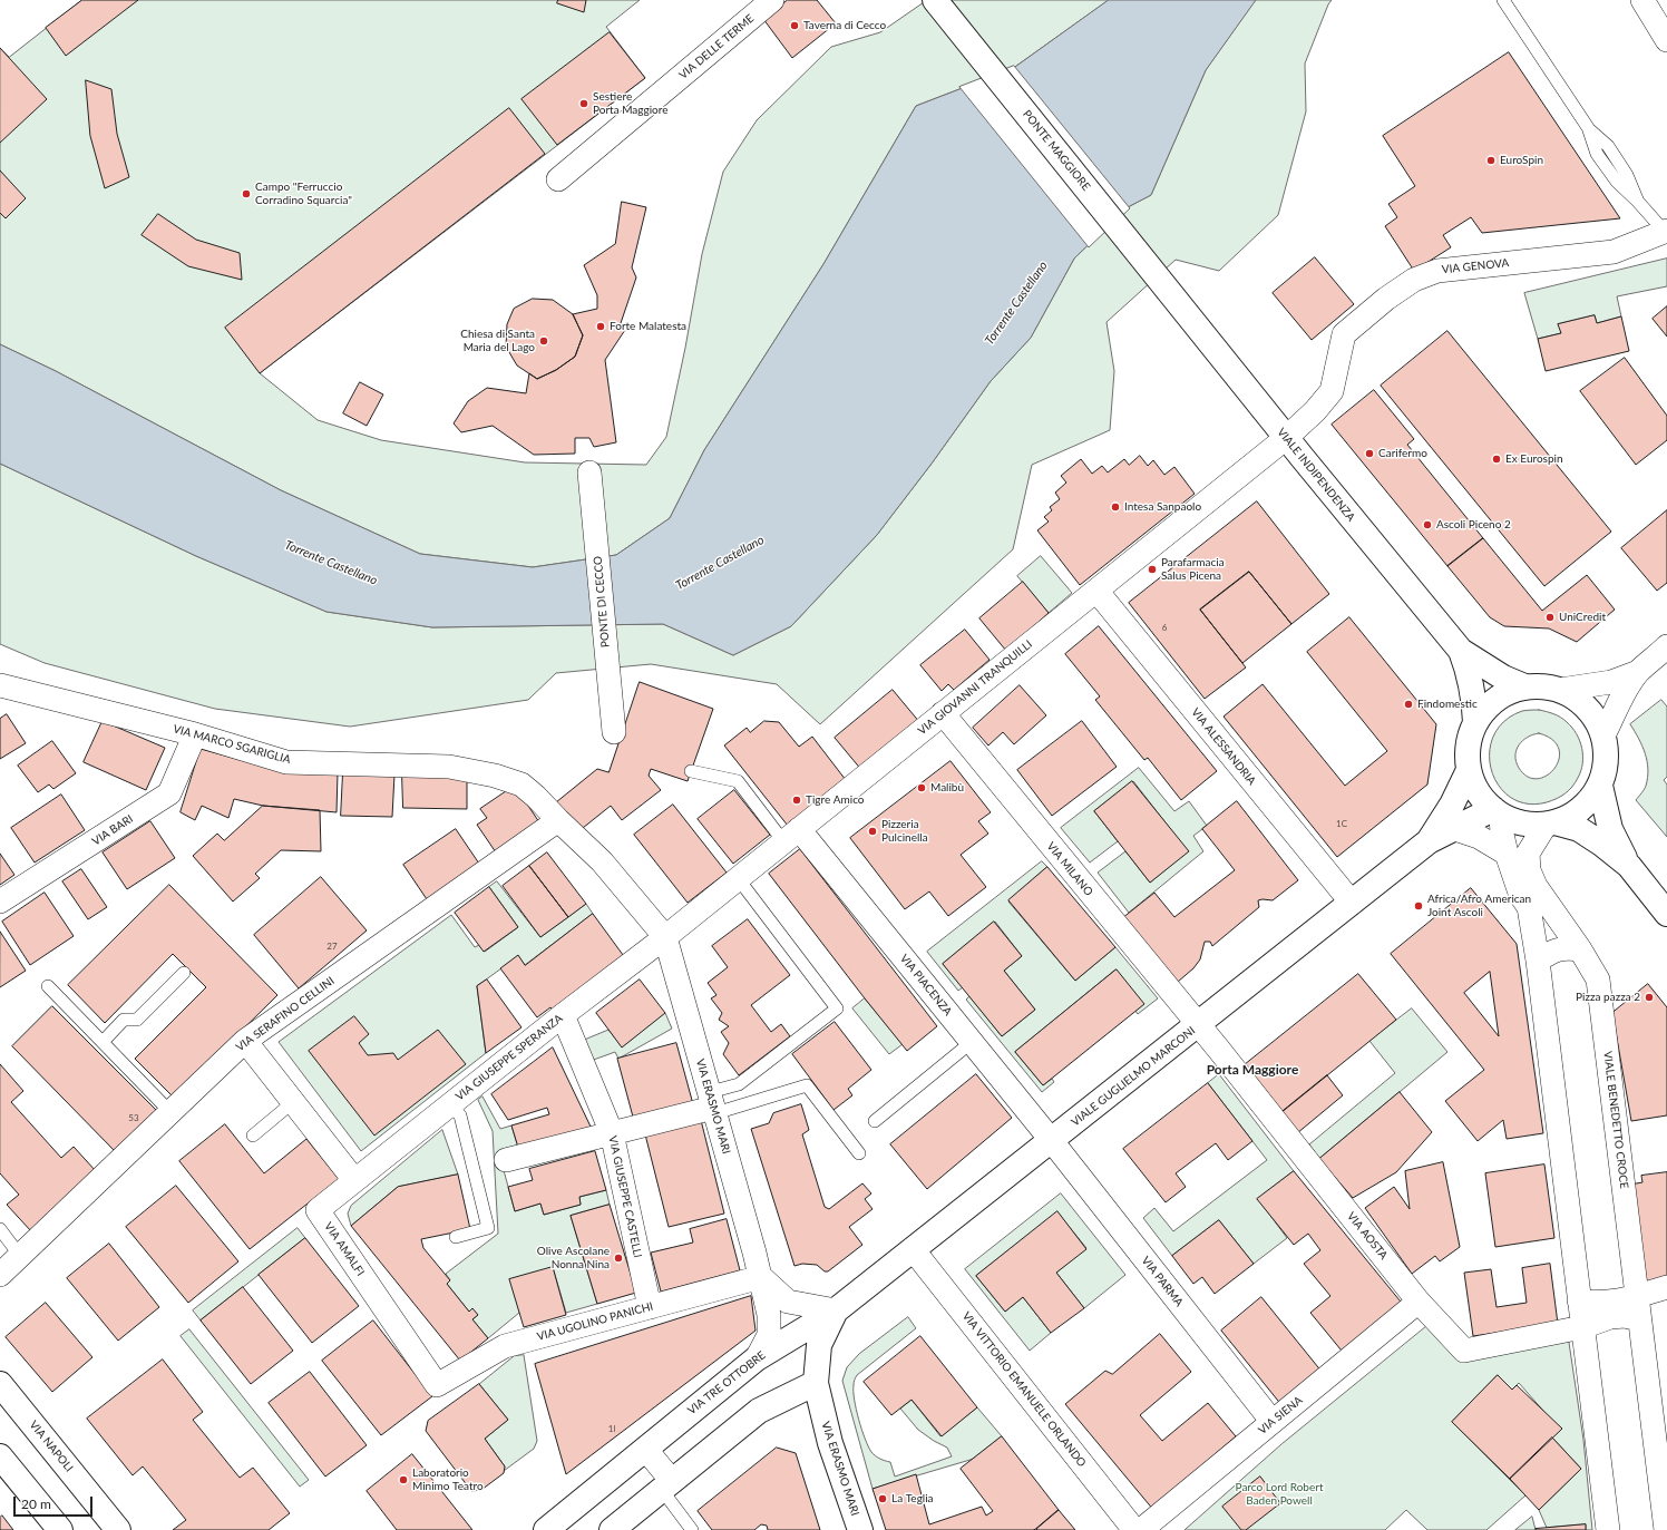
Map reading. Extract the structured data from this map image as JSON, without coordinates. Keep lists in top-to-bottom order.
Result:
{
  "streets": {
    "street": [
      "VIA DELLE TERME",
      "PONTE MAGGIORE",
      "VIA GENOVA",
      "VIALE INDIPENDENZA",
      "PONTE DI CECCO",
      "VIA GIOVANNI TRANQUILLI",
      "VIA MARCO SGARIGLIA",
      "VIA ALESSANDRIA",
      "VIA BARI",
      "VIA MILANO",
      "VIA PIACENZA",
      "VIA SERAFINO CELLINI",
      "VIA GIUSEPPE SPERANZA",
      "VIALE GUGLIELMO MARCONI",
      "VIA ERASMO MARI",
      "VIALE BENEDETTO CROCE",
      "VIA GIUSEPPE CASTELLI",
      "VIA AOSTA",
      "VIA AMALFI",
      "VIA PARMA",
      "VIA UGOLINO PANICHI",
      "VIA TRE OTTOBRE",
      "VIA VITTORIO EMANUELE ORLANDO",
      "VIA SIENA",
      "VIA NAPOLI"
    ]
  },
  "crossings": [
    ["PONTE MAGGIORE", "VIALE INDIPENDENZA"],
    ["VIA GENOVA", "VIALE INDIPENDENZA"],
    ["VIA GENOVA", "VIA GIOVANNI TRANQUILLI"],
    ["VIALE INDIPENDENZA", "VIA GIOVANNI TRANQUILLI"],
    ["VIALE INDIPENDENZA", "VIALE GUGLIELMO MARCONI"],
    ["VIALE INDIPENDENZA", "VIALE BENEDETTO CROCE"],
    ["VIA GIOVANNI TRANQUILLI", "VIA MARCO SGARIGLIA"],
    ["VIA GIOVANNI TRANQUILLI", "VIA ALESSANDRIA"],
    ["VIA GIOVANNI TRANQUILLI", "VIA MILANO"],
    ["VIA GIOVANNI TRANQUILLI", "VIA PIACENZA"],
    ["VIA GIOVANNI TRANQUILLI", "VIA GIUSEPPE SPERANZA"],
    ["VIA GIOVANNI TRANQUILLI", "VIA ERASMO MARI"],
    ["VIA MARCO SGARIGLIA", "VIA BARI"],
    ["VIA MARCO SGARIGLIA", "VIA SERAFINO CELLINI"],
    ["VIA MARCO SGARIGLIA", "VIA GIUSEPPE SPERANZA"],
    ["VIA MARCO SGARIGLIA", "VIA ERASMO MARI"],
    ["VIA ALESSANDRIA", "VIALE GUGLIELMO MARCONI"],
    ["VIA MILANO", "VIALE GUGLIELMO MARCONI"],
    ["VIA MILANO", "VIA AOSTA"],
    ["VIA PIACENZA", "VIALE GUGLIELMO MARCONI"],
    ["VIA PIACENZA", "VIA PARMA"],
    ["VIA GIUSEPPE SPERANZA", "VIA ERASMO MARI"],
    ["VIA GIUSEPPE SPERANZA", "VIA GIUSEPPE CASTELLI"],
    ["VIA GIUSEPPE SPERANZA", "VIA AMALFI"],
    ["VIALE GUGLIELMO MARCONI", "VIA ERASMO MARI"],
    ["VIALE GUGLIELMO MARCONI", "VIALE BENEDETTO CROCE"],
    ["VIALE GUGLIELMO MARCONI", "VIA AOSTA"],
    ["VIALE GUGLIELMO MARCONI", "VIA PARMA"],
    ["VIALE GUGLIELMO MARCONI", "VIA TRE OTTOBRE"],
    ["VIALE GUGLIELMO MARCONI", "VIA VITTORIO EMANUELE ORLANDO"],
    ["VIA ERASMO MARI", "VIA UGOLINO PANICHI"],
    ["VIA ERASMO MARI", "VIA TRE OTTOBRE"],
    ["VIA GIUSEPPE CASTELLI", "VIA UGOLINO PANICHI"],
    ["VIA AOSTA", "VIA SIENA"],
    ["VIA AMALFI", "VIA UGOLINO PANICHI"],
    ["VIA PARMA", "VIA SIENA"]
  ],
  "districts": ["Porta Maggiore"],
  "water": ["Torrente Castellano"],
  "parks": ["Parco Lord Robert Baden Powell"],
  "places": [
    "Taverna di Cecco",
    "Sestiere Porta Maggiore",
    "EuroSpin",
    "Campo \"Ferruccio Corradino Squarcia\"",
    "Forte Malatesta",
    "Chiesa di Santa Maria del Lago",
    "Carifermo",
    "Ex Eurospin",
    "Intesa Sanpaolo",
    "Ascoli Piceno 2",
    "Parafarmacia Salus Picena",
    "UniCredit",
    "Findomestic",
    "Malibù",
    "Tigre Amico",
    "Pizzeria Pulcinella",
    "Africa/Afro American Joint Ascoli",
    "Pizza pazza 2",
    "Olive Ascolane Nonna Nina",
    "Laboratorio Minimo Teatro",
    "La Teglia"
  ],
  "house_numbers": [
    "6",
    "1C",
    "27",
    "53",
    "1l"
  ],
  "scale_bar": "20 m"
}
